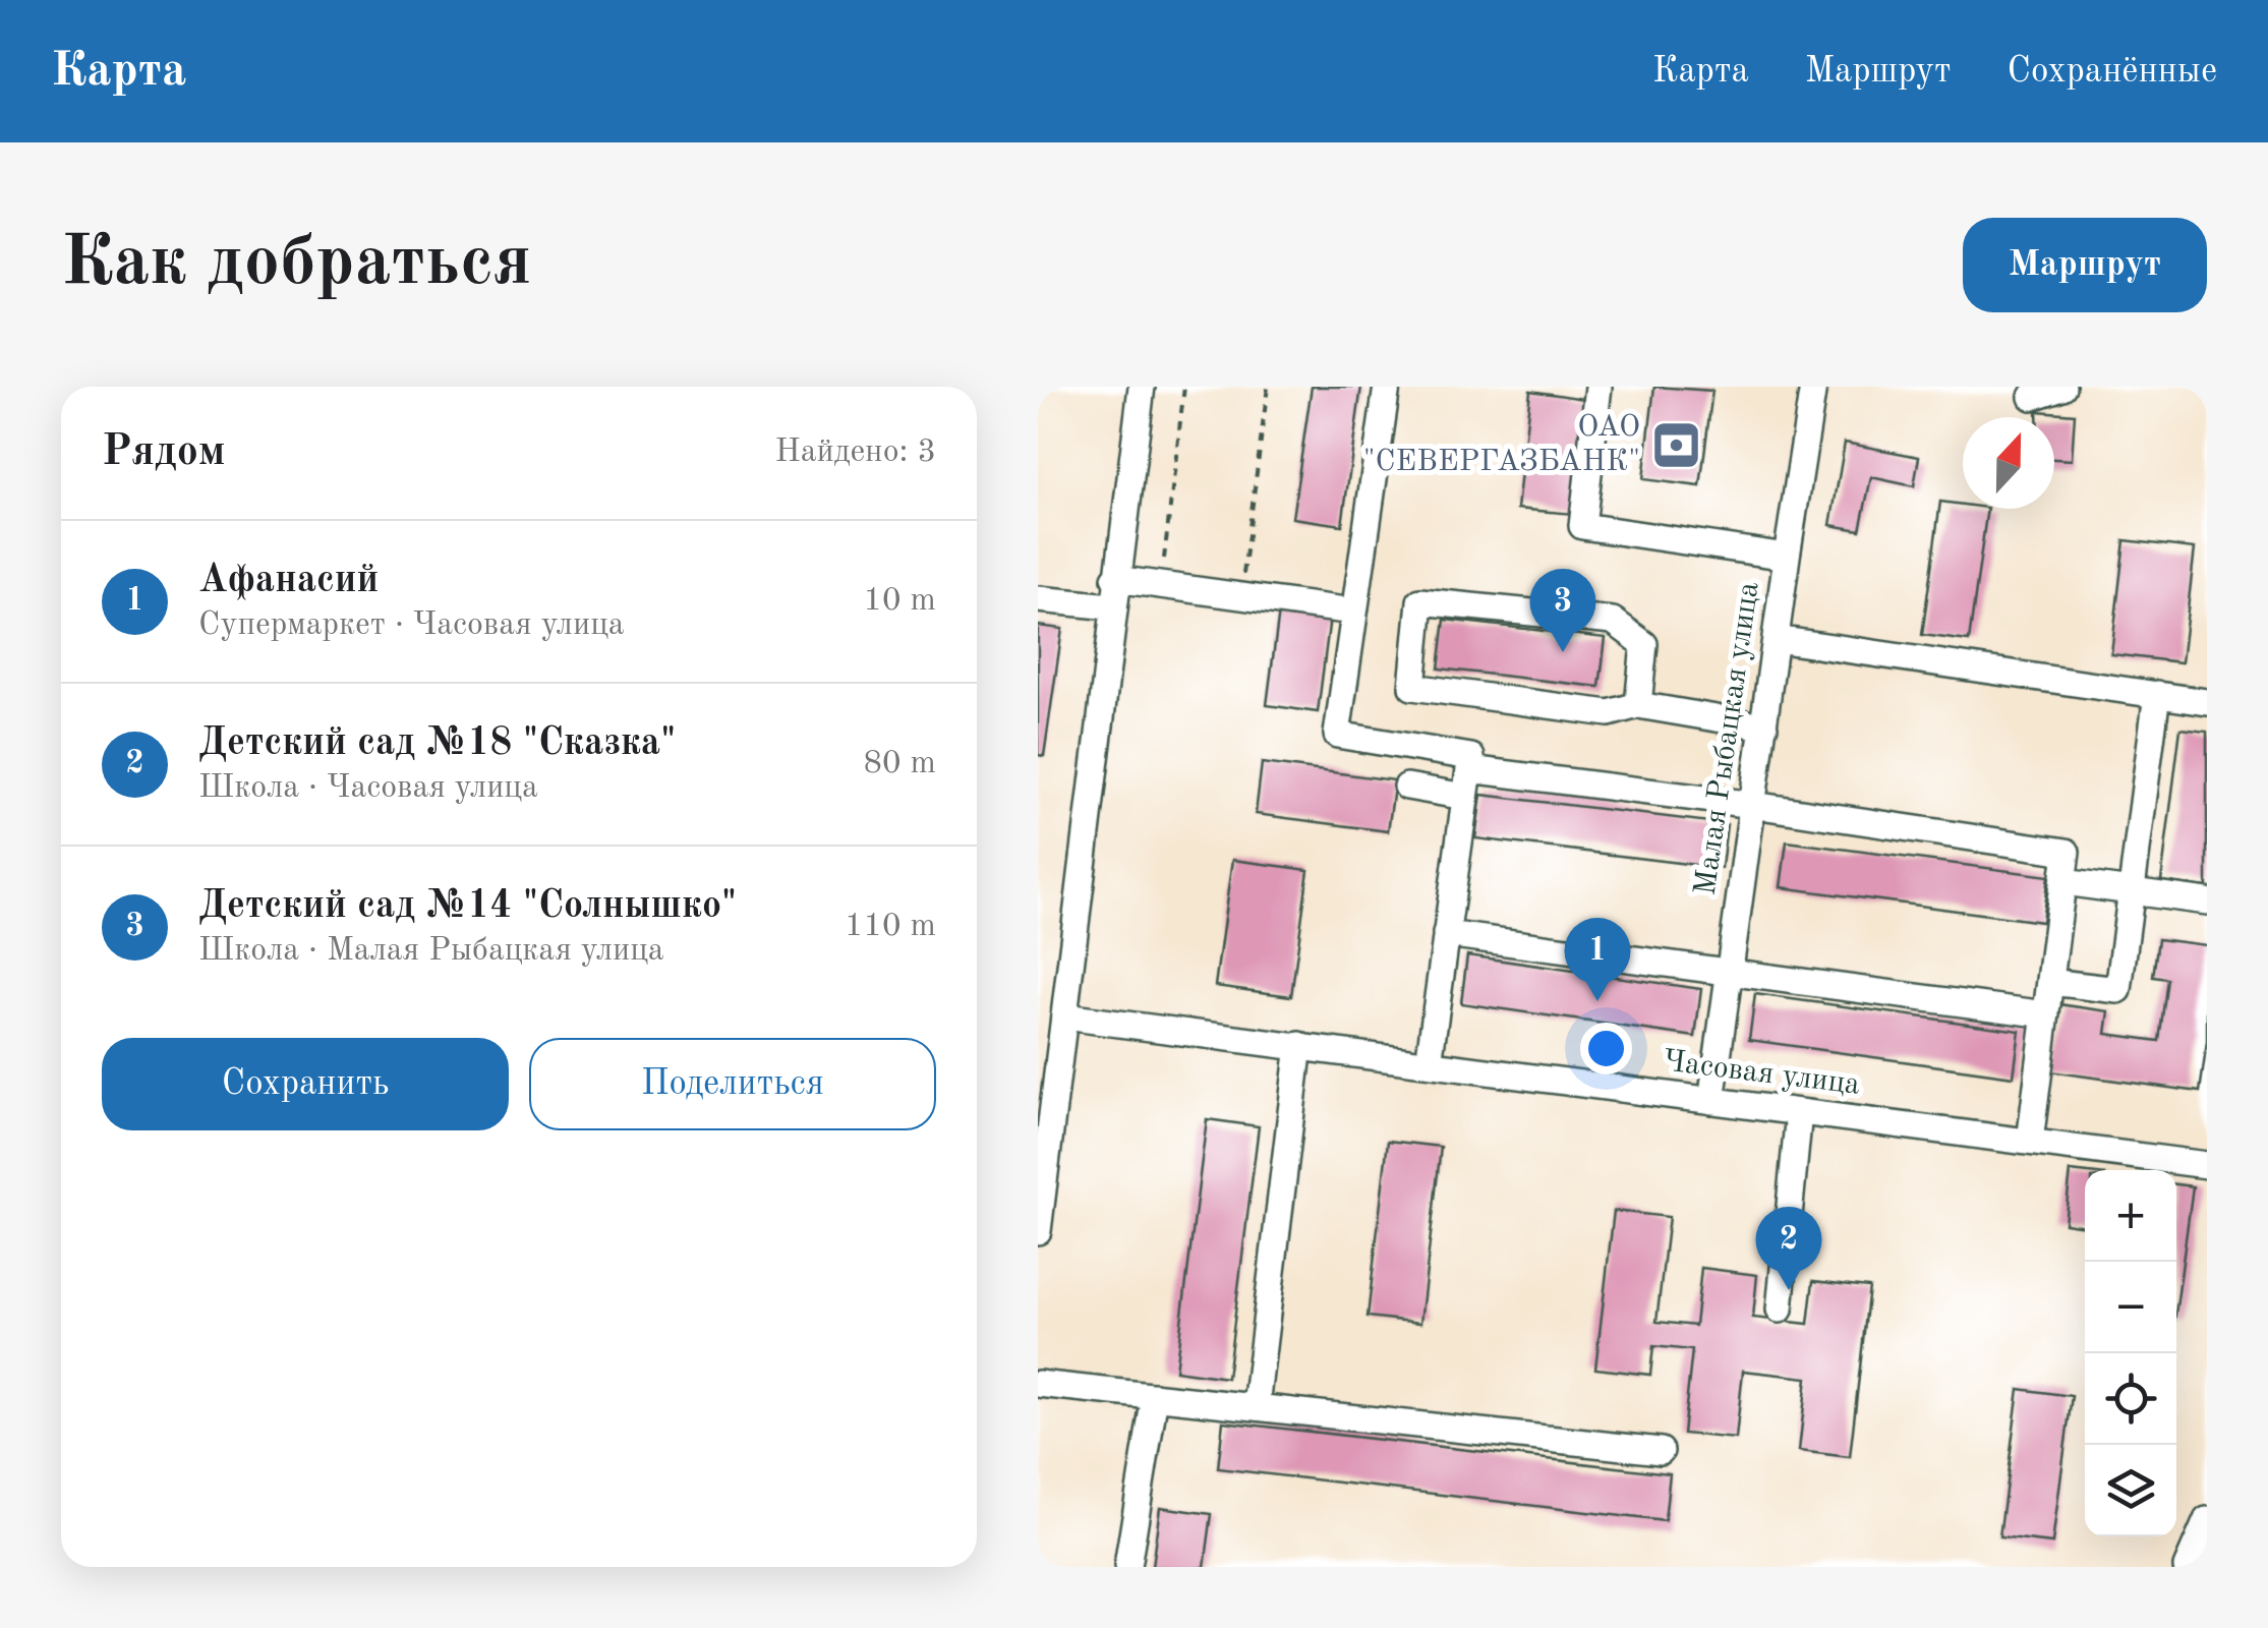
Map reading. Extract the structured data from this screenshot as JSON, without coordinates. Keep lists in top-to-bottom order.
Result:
{
  "streets": {
    "street": ["Малая Рыбацкая улица", "Часовая улица"]
  },
  "crossings": [
    ["Малая Рыбацкая улица", "Часовая улица"]
  ],
  "places": {
    "bank": ["ОАО \"СЕВЕРГАЗБАНК\""]
  },
  "north": "top",
  "page": {
    "header": "Карта",
    "nav": ["Карта", "Маршрут", "Сохранённые"],
    "buttons": [
      "Маршрут",
      ["Сохранить", "Поделиться"]
    ],
    "title": "Как добраться",
    "heading": ["Рядом", "Найдено: 3"],
    "list": [
      {
        "mark": "1",
        "name": "Афанасий",
        "note": "Супермаркет · Часовая улица",
        "value": "10 m"
      },
      {
        "mark": "2",
        "name": "Детский сад №18 \"Сказка\"",
        "note": "Школа · Часовая улица",
        "value": "80 m"
      },
      {
        "mark": "3",
        "name": "Детский сад №14 \"Солнышко\"",
        "note": "Школа · Малая Рыбацкая улица",
        "value": "110 m"
      }
    ],
    "pins": ["3", "1", "2"],
    "map_buttons": ["+", "−"]
  }
}
